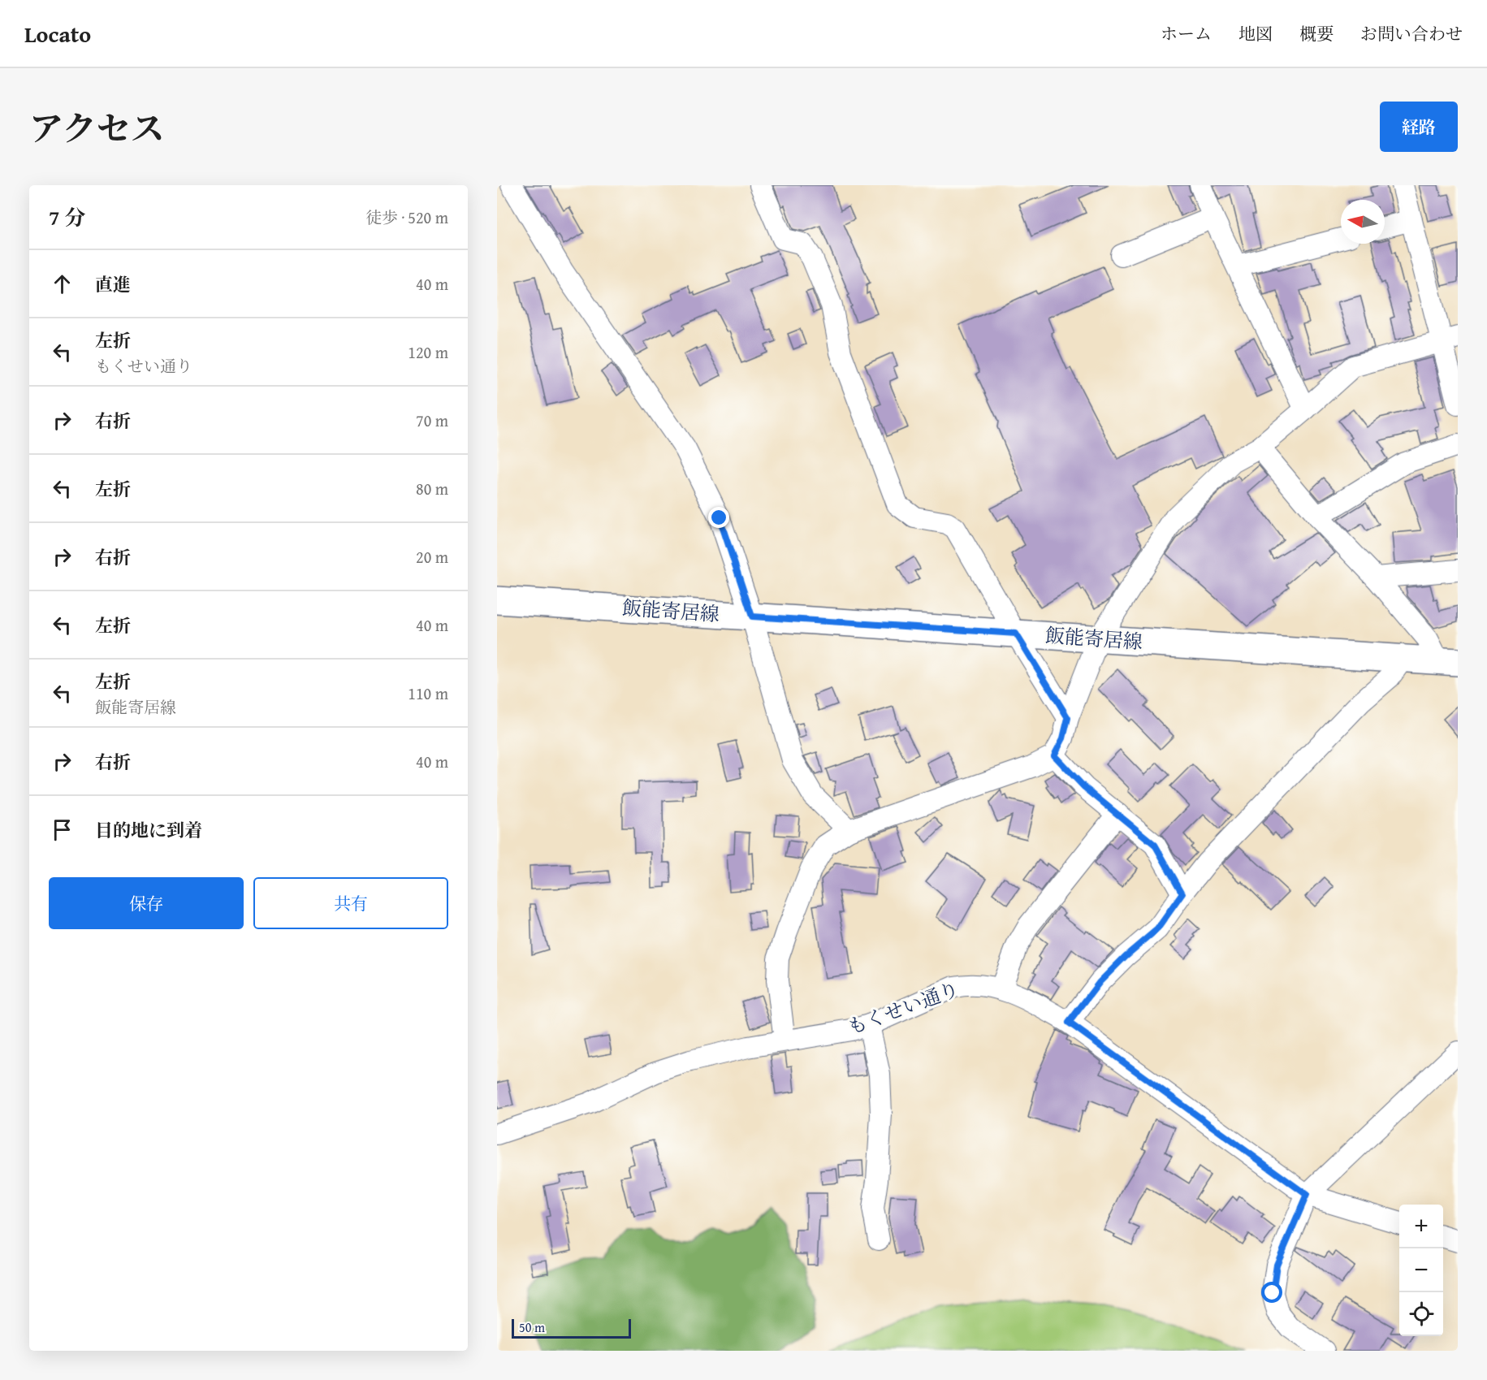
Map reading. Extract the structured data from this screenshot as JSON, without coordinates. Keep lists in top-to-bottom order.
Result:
{
  "streets": {
    "main road": ["飯能寄居線"],
    "street": ["もくせい通り"]
  },
  "scale_bar": "50 m",
  "north": "left",
  "page": {
    "header": "Locato",
    "nav": [
      "ホーム",
      "地図",
      "概要",
      "お問い合わせ"
    ],
    "title": "アクセス",
    "buttons": [
      "経路",
      ["保存", "共有"]
    ],
    "heading": ["7 分", "徒歩 · 520 m"],
    "list": [
      ["直進", "40 m"],
      ["左折", "もくせい通り", "120 m"],
      ["右折", "70 m"],
      ["左折", "80 m"],
      ["右折", "20 m"],
      ["左折", "40 m"],
      ["左折", "飯能寄居線", "110 m"],
      ["右折", "40 m"],
      "目的地に到着"
    ],
    "map_buttons": ["+", "−"],
    "scale": "50 m"
  }
}
